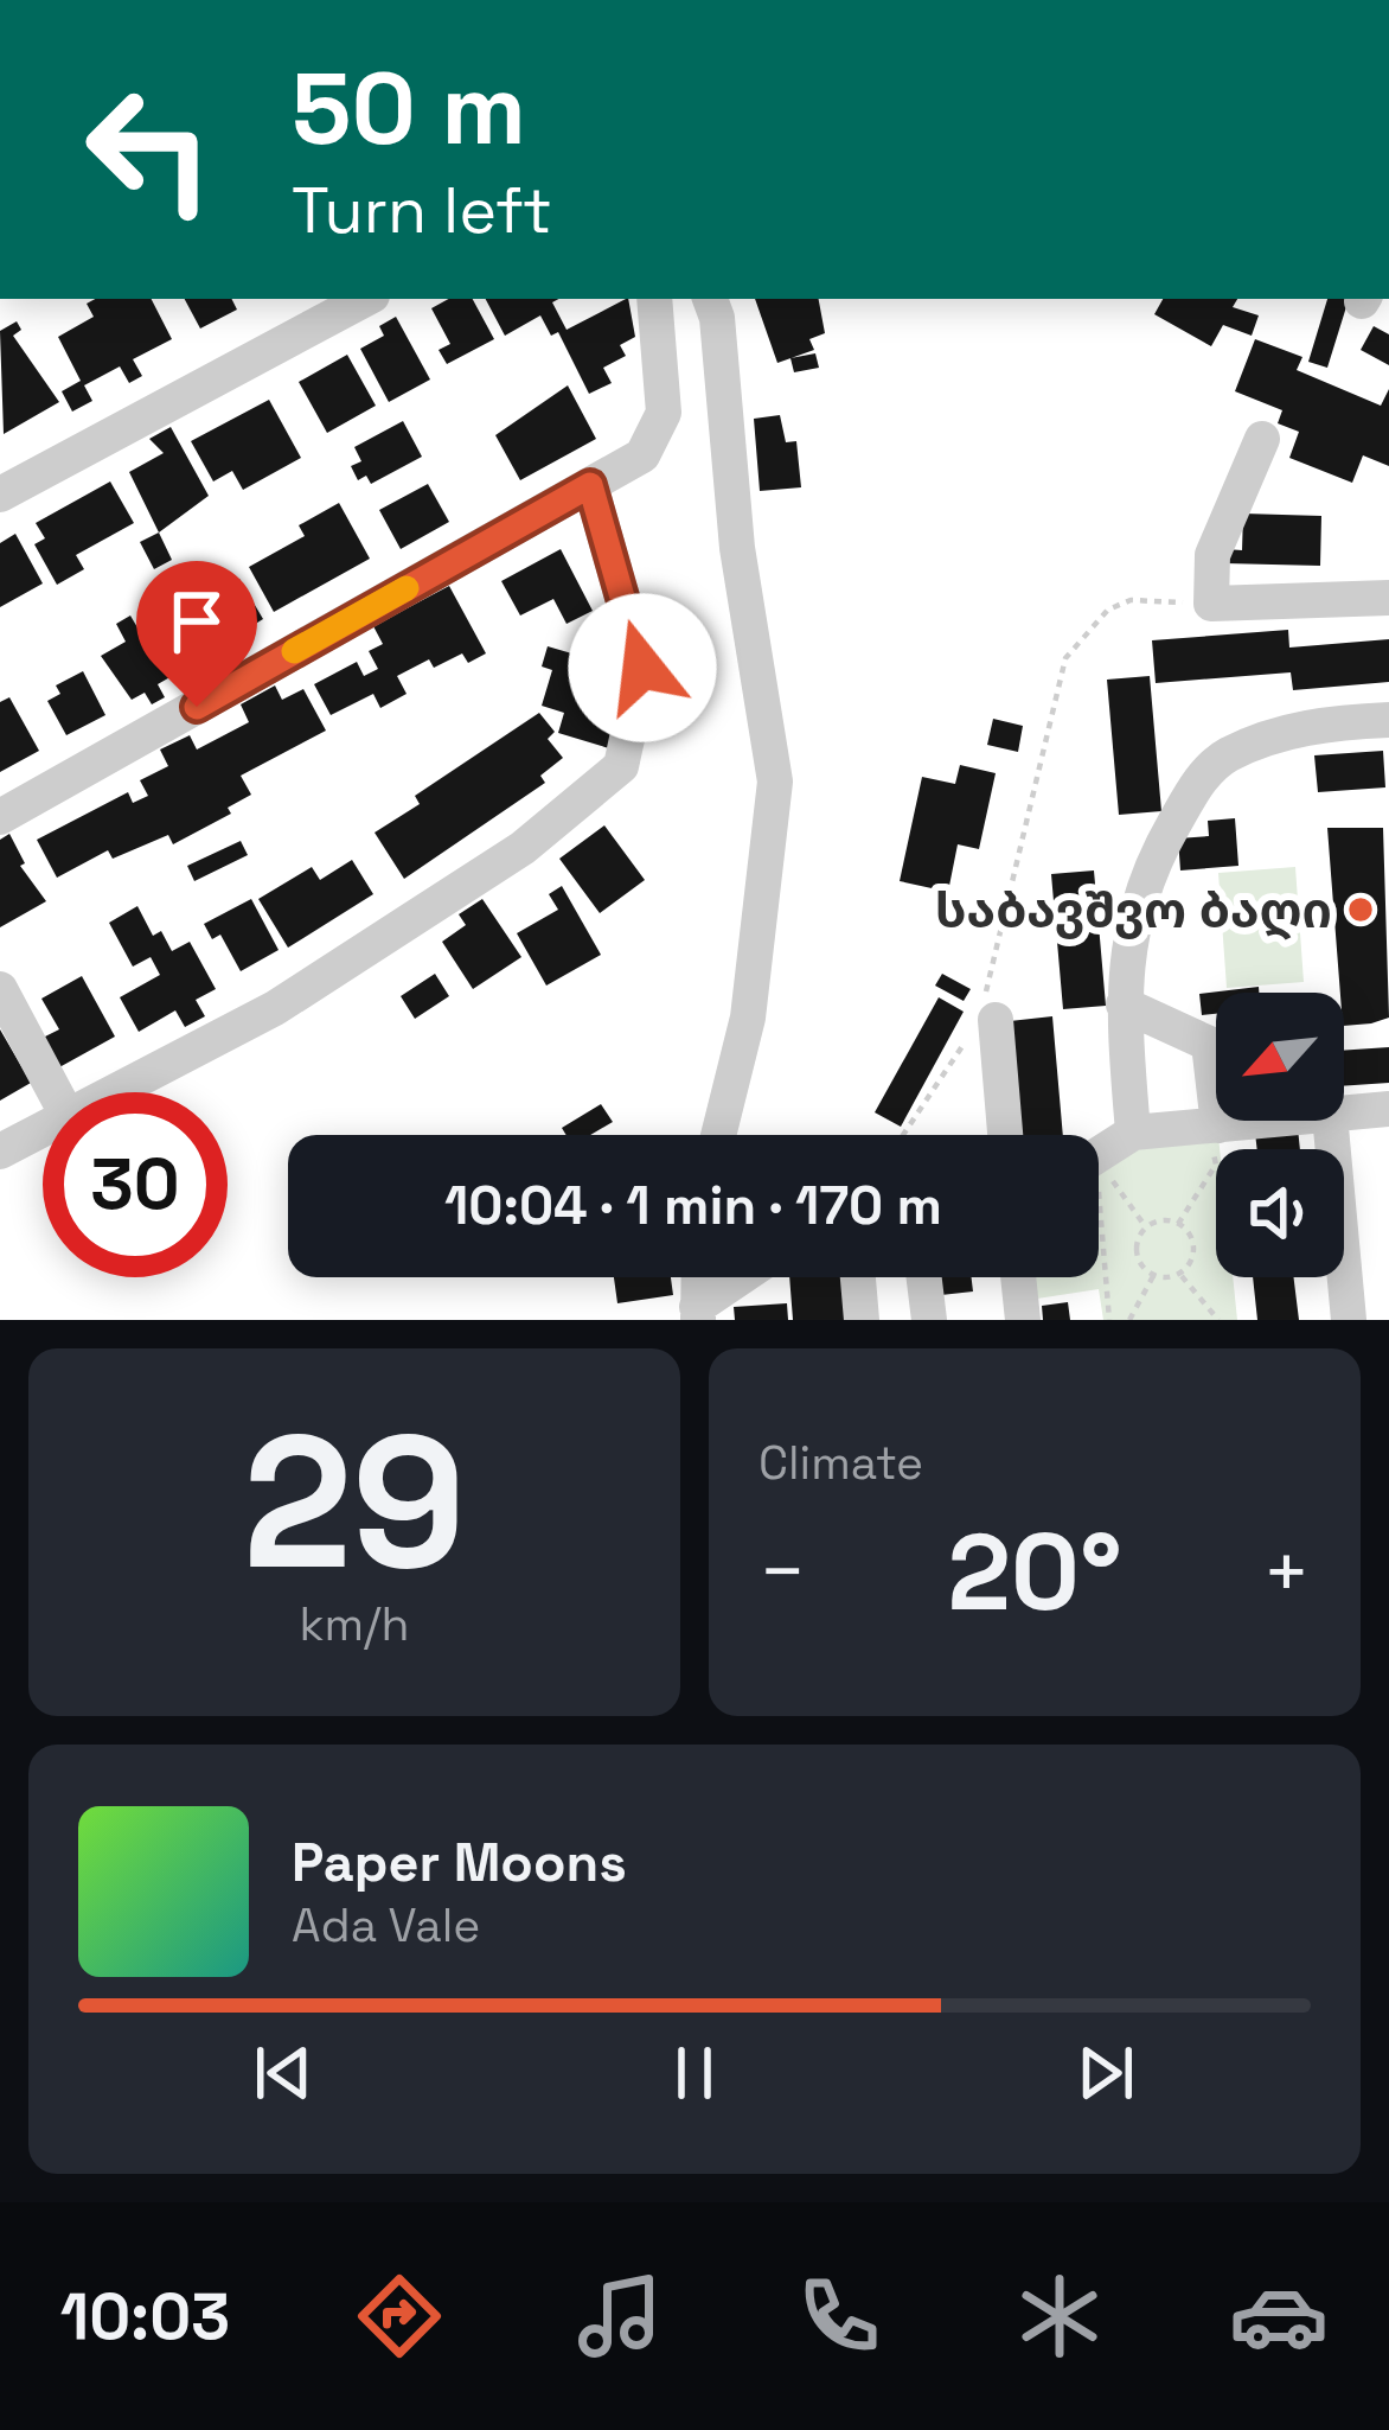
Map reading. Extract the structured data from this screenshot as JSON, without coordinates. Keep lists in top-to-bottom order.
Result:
{
  "places": ["საბავშვო ბაღი"],
  "north": "bottom left",
  "page": {
    "turn": ["50 m", "Turn left"],
    "limit": "30",
    "trip": "10:04 · 1 min · 170 m",
    "tile": [
      ["29", "km/h"],
      "Climate"
    ],
    "heat": ["−", "20°", "+"],
    "song": ["Paper Moons", "Ada Vale"],
    "tabs": "10:03"
  }
}
